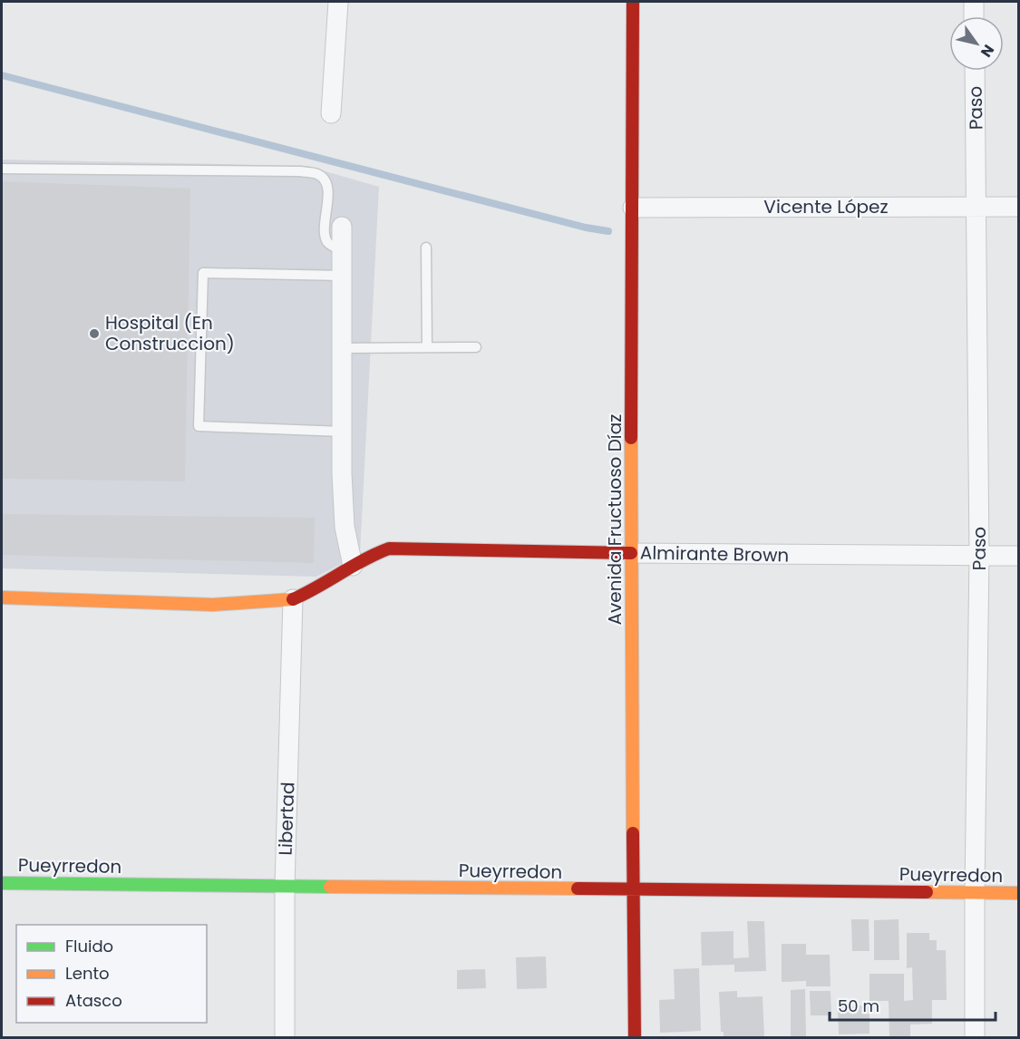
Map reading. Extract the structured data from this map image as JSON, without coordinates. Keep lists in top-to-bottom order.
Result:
{
  "streets": {
    "street": [
      "Paso",
      "Vicente López",
      "Avenida Fructuoso Díaz",
      "Almirante Brown",
      "Libertad",
      "Pueyrredon"
    ]
  },
  "crossings": [
    ["Paso", "Vicente López"],
    ["Paso", "Almirante Brown"],
    ["Paso", "Pueyrredon"],
    ["Vicente López", "Avenida Fructuoso Díaz"],
    ["Avenida Fructuoso Díaz", "Almirante Brown"],
    ["Avenida Fructuoso Díaz", "Pueyrredon"],
    ["Almirante Brown", "Libertad"],
    ["Libertad", "Pueyrredon"]
  ],
  "places": ["Hospital (En Construccion)"],
  "legend": ["Fluido", "Lento", "Atasco"],
  "scale_bar": "50 m",
  "north": "bottom right"
}
